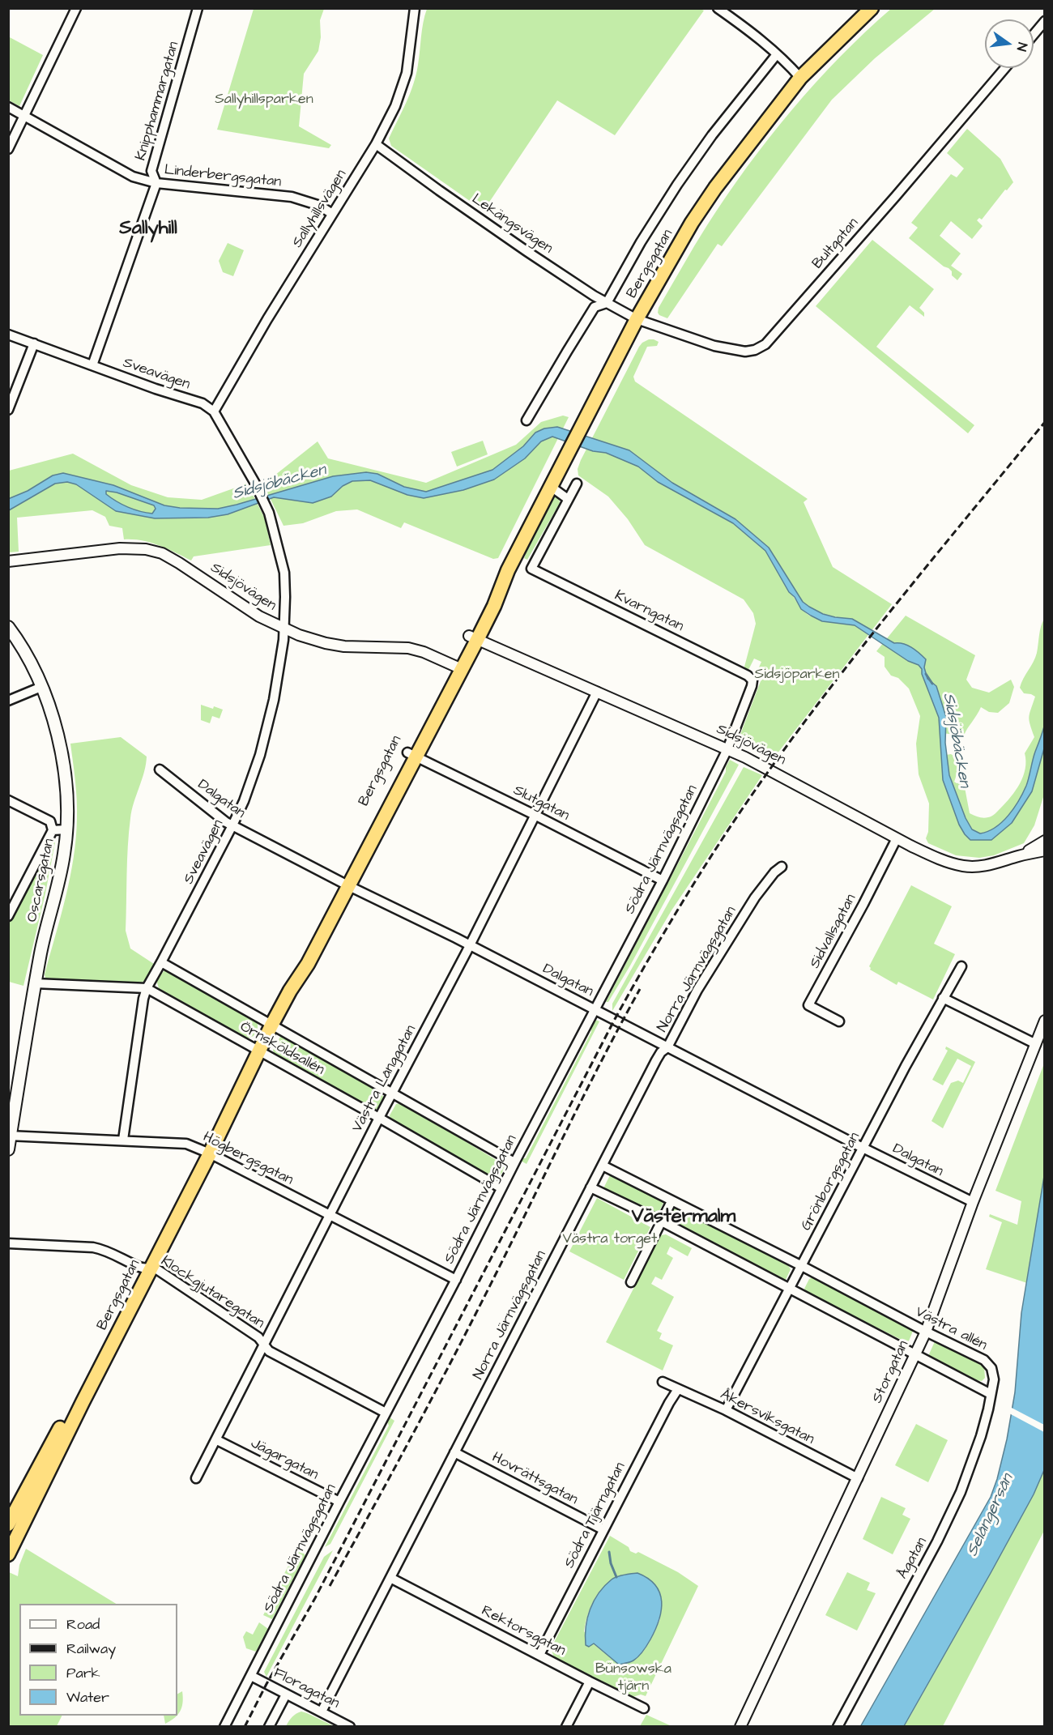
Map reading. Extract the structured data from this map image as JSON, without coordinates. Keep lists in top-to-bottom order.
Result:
{
  "streets": {
    "highway": ["Bergsgatan"],
    "main road": ["Oscarsgatan"],
    "street": [
      "Knipphammargatan",
      "Linderbergsgatan",
      "Sallyhillsvägen",
      "Lekängsvägen",
      "Bultgatan",
      "Sveavägen",
      "Sidsjövägen",
      "Kvarngatan",
      "Dalgatan",
      "Slutgatan",
      "Södra Järnvägsgatan",
      "Sidvallsgatan",
      "Norra Järnvägsgatan",
      "Örnsköldsallén",
      "Västra Långgatan",
      "Högbergsgatan",
      "Grönborgsgatan",
      "Klockgjutaregatan",
      "Västra allén",
      "Storgatan",
      "Åkersviksgatan",
      "Jägargatan",
      "Hovrättsgatan",
      "Södra Tjärngatan",
      "Ågatan",
      "Rektorsgatan",
      "Floragatan"
    ]
  },
  "crossings": [
    ["Knipphammargatan", "Linderbergsgatan"],
    ["Knipphammargatan", "Sveavägen"],
    ["Linderbergsgatan", "Sallyhillsvägen"],
    ["Sallyhillsvägen", "Lekängsvägen"],
    ["Sallyhillsvägen", "Sveavägen"],
    ["Lekängsvägen", "Bultgatan"],
    ["Lekängsvägen", "Bergsgatan"],
    ["Bultgatan", "Bergsgatan"],
    ["Bergsgatan", "Sidsjövägen"],
    ["Bergsgatan", "Dalgatan"],
    ["Bergsgatan", "Slutgatan"],
    ["Bergsgatan", "Örnsköldsallén"],
    ["Bergsgatan", "Högbergsgatan"],
    ["Bergsgatan", "Klockgjutaregatan"],
    ["Sveavägen", "Sidsjövägen"],
    ["Sveavägen", "Dalgatan"],
    ["Sveavägen", "Örnsköldsallén"],
    ["Sveavägen", "Högbergsgatan"],
    ["Sidsjövägen", "Södra Järnvägsgatan"],
    ["Sidsjövägen", "Sidvallsgatan"],
    ["Sidsjövägen", "Västra Långgatan"],
    ["Kvarngatan", "Södra Järnvägsgatan"],
    ["Dalgatan", "Södra Järnvägsgatan"],
    ["Dalgatan", "Norra Järnvägsgatan"],
    ["Dalgatan", "Västra Långgatan"],
    ["Dalgatan", "Grönborgsgatan"],
    ["Dalgatan", "Storgatan"],
    ["Slutgatan", "Södra Järnvägsgatan"],
    ["Slutgatan", "Västra Långgatan"],
    ["Södra Järnvägsgatan", "Örnsköldsallén"],
    ["Södra Järnvägsgatan", "Högbergsgatan"],
    ["Södra Järnvägsgatan", "Klockgjutaregatan"],
    ["Södra Järnvägsgatan", "Jägargatan"],
    ["Södra Järnvägsgatan", "Floragatan"],
    ["Oscarsgatan", "Örnsköldsallén"],
    ["Oscarsgatan", "Högbergsgatan"],
    ["Norra Järnvägsgatan", "Västra allén"],
    ["Norra Järnvägsgatan", "Hovrättsgatan"],
    ["Norra Järnvägsgatan", "Rektorsgatan"],
    ["Norra Järnvägsgatan", "Floragatan"],
    ["Örnsköldsallén", "Västra Långgatan"],
    ["Västra Långgatan", "Högbergsgatan"],
    ["Västra Långgatan", "Klockgjutaregatan"],
    ["Västra Långgatan", "Jägargatan"],
    ["Grönborgsgatan", "Västra allén"],
    ["Grönborgsgatan", "Åkersviksgatan"],
    ["Västra allén", "Storgatan"],
    ["Västra allén", "Ågatan"],
    ["Storgatan", "Åkersviksgatan"],
    ["Åkersviksgatan", "Södra Tjärngatan"],
    ["Hovrättsgatan", "Södra Tjärngatan"],
    ["Södra Tjärngatan", "Rektorsgatan"]
  ],
  "districts": ["Sallyhill", "Västermalm"],
  "water": ["Sidsjöbäcken", "Selångersån"],
  "parks": [
    "Sallyhillsparken",
    "Sidsjöparken",
    "Västra torget",
    "Bünsowska tjärn"
  ],
  "legend": [
    "Road",
    "Railway",
    "Park",
    "Water"
  ],
  "north": "right"
}
